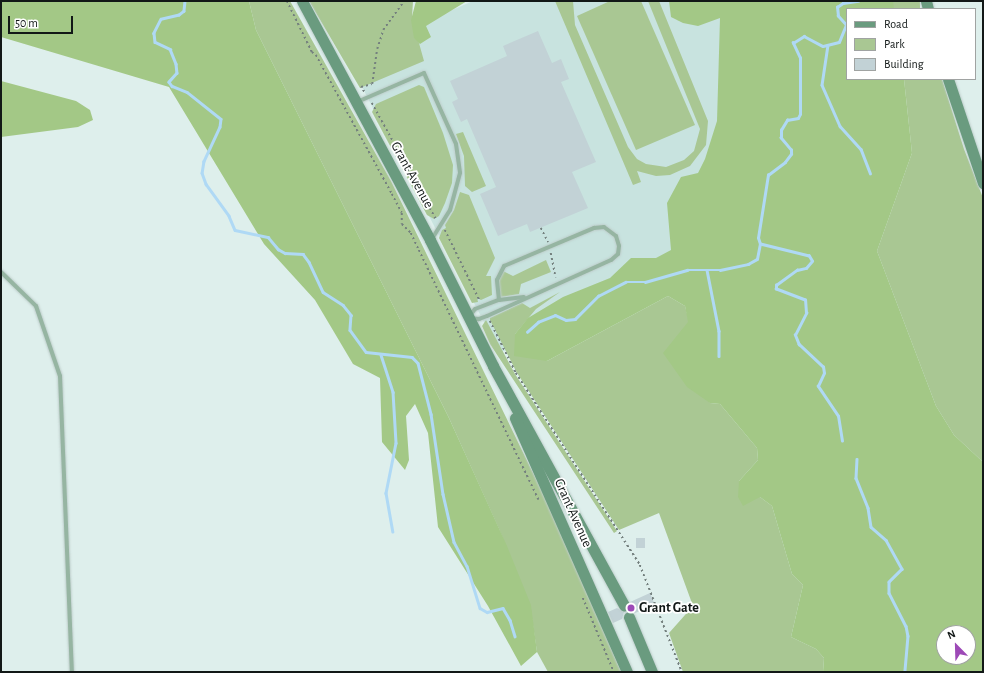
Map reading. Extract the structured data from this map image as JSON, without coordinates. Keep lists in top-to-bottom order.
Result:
{
  "streets": {
    "main road": ["Grant Avenue"]
  },
  "places": ["Grant Gate"],
  "legend": ["Road", "Park", "Building"],
  "scale_bar": "50 m",
  "north": "top left"
}
